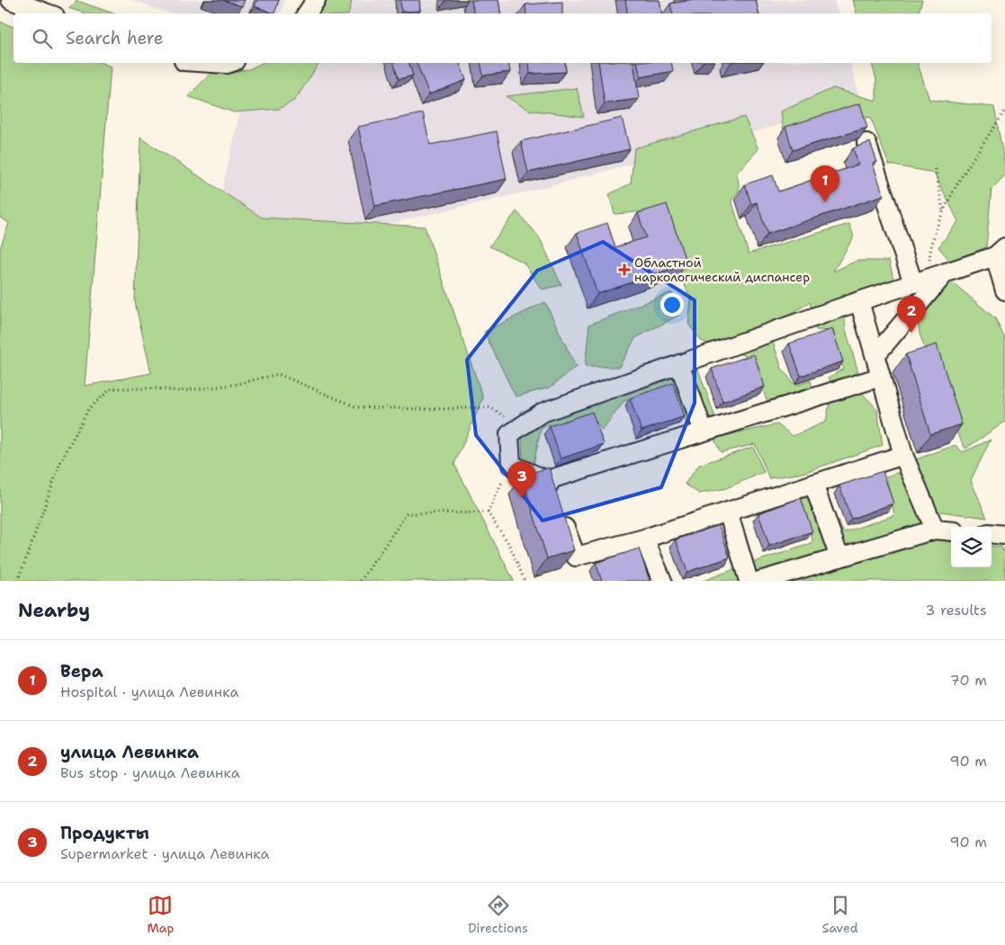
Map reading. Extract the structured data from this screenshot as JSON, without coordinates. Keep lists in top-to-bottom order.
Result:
{
  "places": {
    "health": ["Областной наркологический диспансер"]
  },
  "page": {
    "search": "Search here",
    "pins": ["1", "2", "3"],
    "heading": ["Nearby", "3 results"],
    "list": [
      {
        "mark": "1",
        "name": "Вера",
        "note": "Hospital · улица Левинка",
        "value": "70 m"
      },
      {
        "mark": "2",
        "name": "улица Левинка",
        "note": "Bus stop · улица Левинка",
        "value": "90 m"
      },
      {
        "mark": "3",
        "name": "Продукты",
        "note": "Supermarket · улица Левинка",
        "value": "90 m"
      }
    ],
    "nav": ["Map", "Directions", "Saved"]
  }
}
